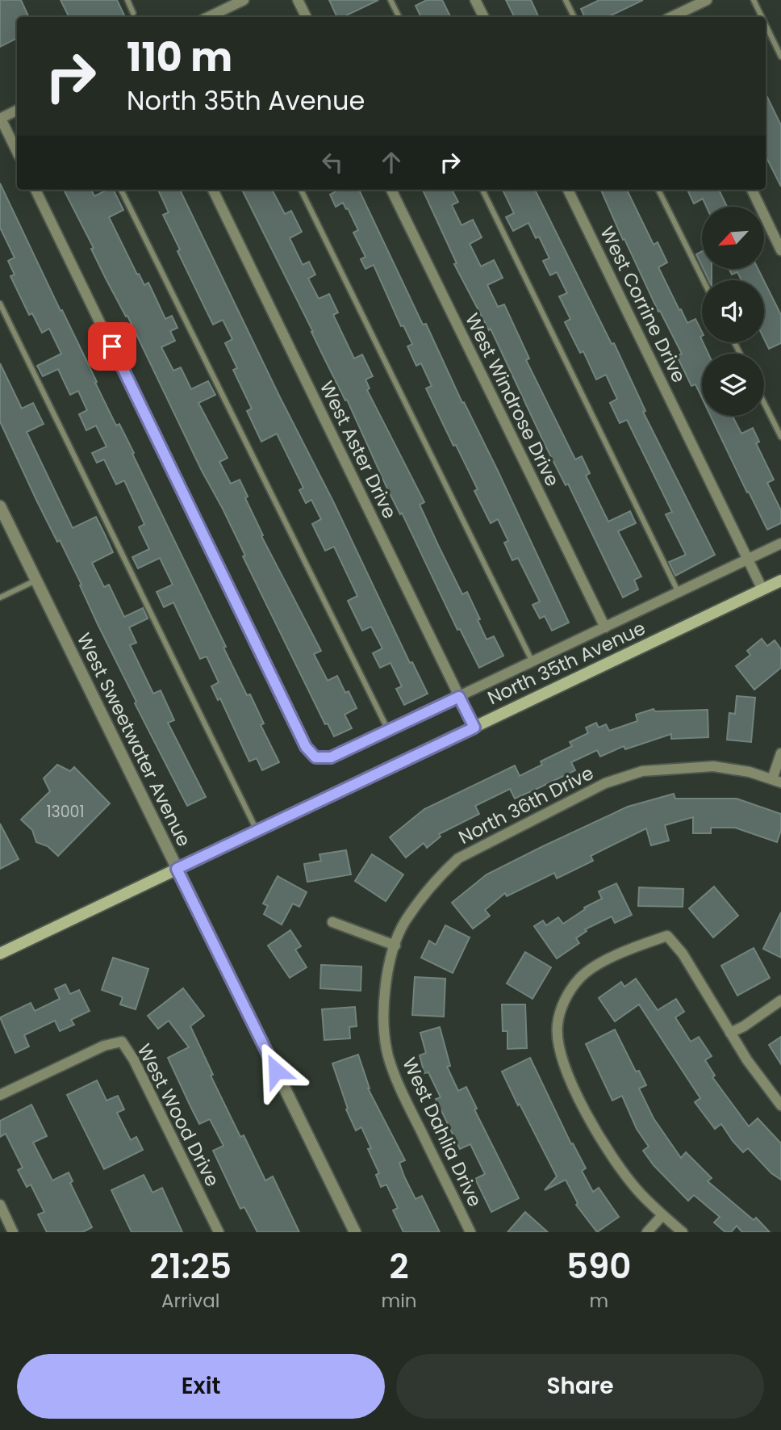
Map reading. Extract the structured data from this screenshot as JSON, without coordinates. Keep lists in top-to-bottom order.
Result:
{
  "streets": {
    "main road": ["North 35th Avenue"],
    "street": [
      "West Corrine Drive",
      "West Windrose Drive",
      "West Aster Drive",
      "West Sweetwater Avenue",
      "North 36th Drive",
      "West Wood Drive",
      "West Dahlia Drive"
    ]
  },
  "crossings": [
    ["West Corrine Drive", "North 35th Avenue"],
    ["West Windrose Drive", "North 35th Avenue"],
    ["West Aster Drive", "North 35th Avenue"],
    ["North 35th Avenue", "West Sweetwater Avenue"],
    ["North 36th Drive", "West Dahlia Drive"]
  ],
  "house_numbers": ["13001"],
  "north": "bottom left",
  "page": {
    "turn": ["110 m", "North 35th Avenue"],
    "eta": [
      "21:25",
      "Arrival",
      "2",
      "min",
      "590",
      "m"
    ],
    "buttons": ["Exit", "Share"]
  }
}
